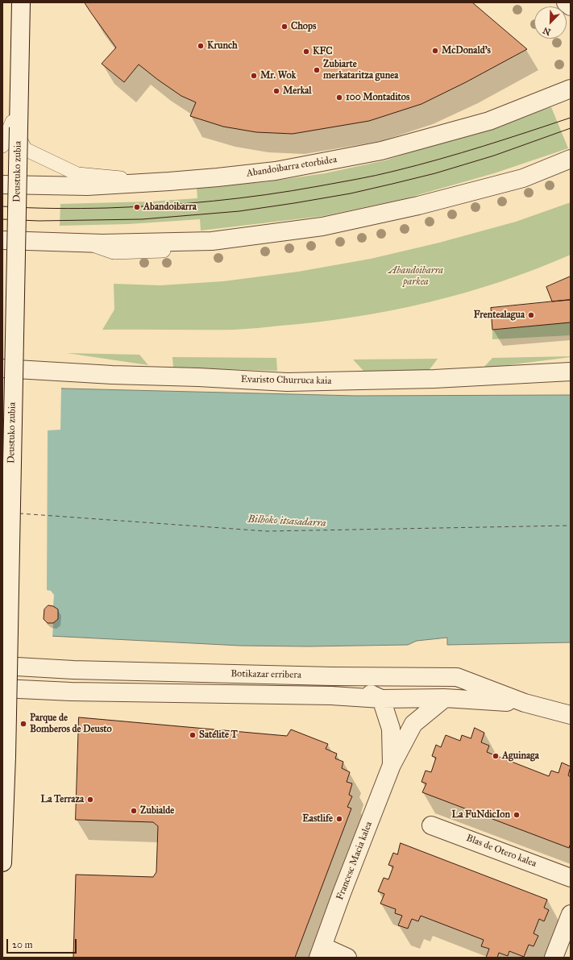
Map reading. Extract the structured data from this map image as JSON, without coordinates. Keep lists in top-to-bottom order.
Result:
{
  "streets": {
    "street": [
      "Abandoibarra etorbidea",
      "Deustuko zubia",
      "Evaristo Churruca kaia",
      "Botikazar erribera",
      "Blas de Otero kalea",
      "Francesc Macia kalea"
    ]
  },
  "crossings": [
    ["Botikazar erribera", "Francesc Macia kalea"]
  ],
  "water": ["Bilboko itsasadarra"],
  "parks": ["Abandoibarra parkea"],
  "places": [
    "Chops",
    "Krunch",
    "McDonald's",
    "KFC",
    "Zubiarte merkataritza gunea",
    "Mr. Wok",
    "Merkal",
    "100 Montaditos",
    "Abandoibarra",
    "Frentealagua",
    "Parque de Bomberos de Deusto",
    "Satélite T",
    "Aguinaga",
    "La Terraza",
    "Zubialde",
    "La FuNdicIon",
    "Eastlife"
  ],
  "scale_bar": "20 m",
  "north": "bottom left"
}
